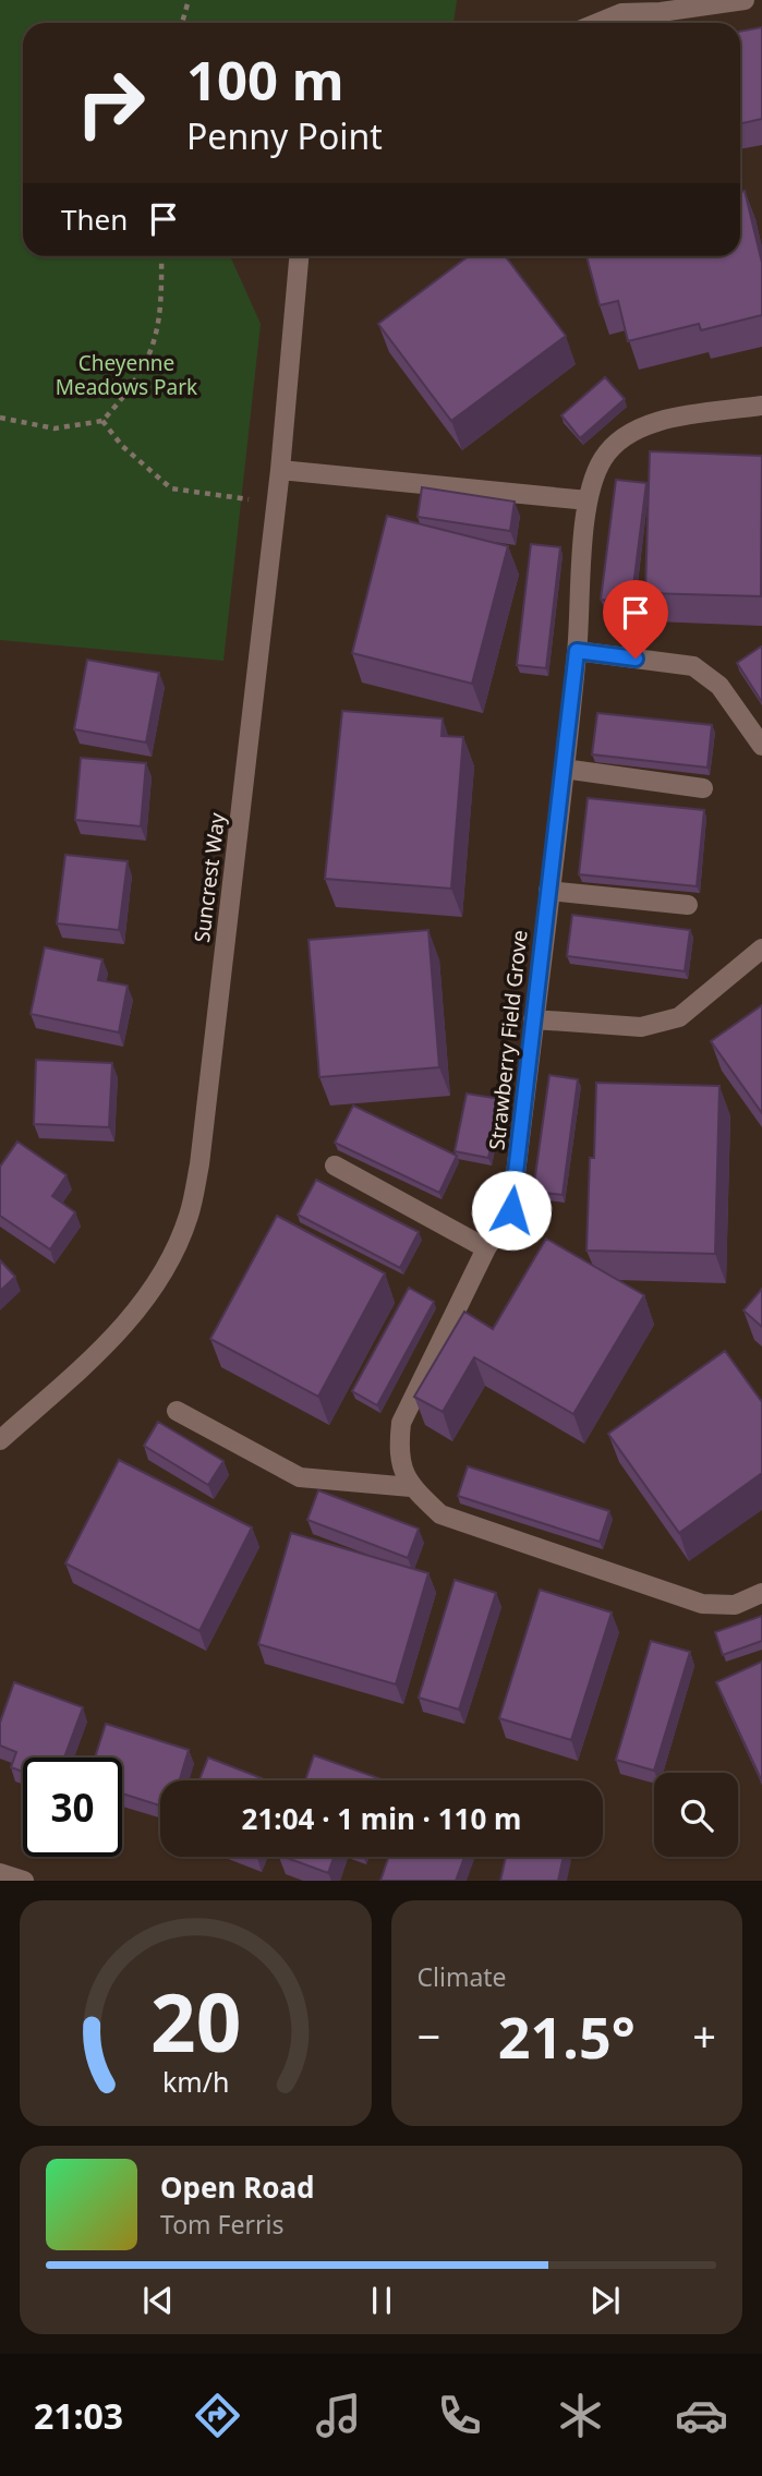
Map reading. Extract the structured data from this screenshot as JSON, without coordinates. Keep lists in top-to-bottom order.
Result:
{
  "streets": {
    "street": ["Suncrest Way", "Strawberry Field Grove"]
  },
  "parks": ["Cheyenne Meadows Park"],
  "page": {
    "turn": ["100 m", "Penny Point"],
    "then": "Then",
    "limit": "30",
    "trip": "21:04 · 1 min · 110 m",
    "tile": "Climate",
    "heat": ["−", "21.5°", "+"],
    "song": ["Open Road", "Tom Ferris"],
    "tabs": "21:03",
    "gauge": ["20", "km/h"]
  }
}
